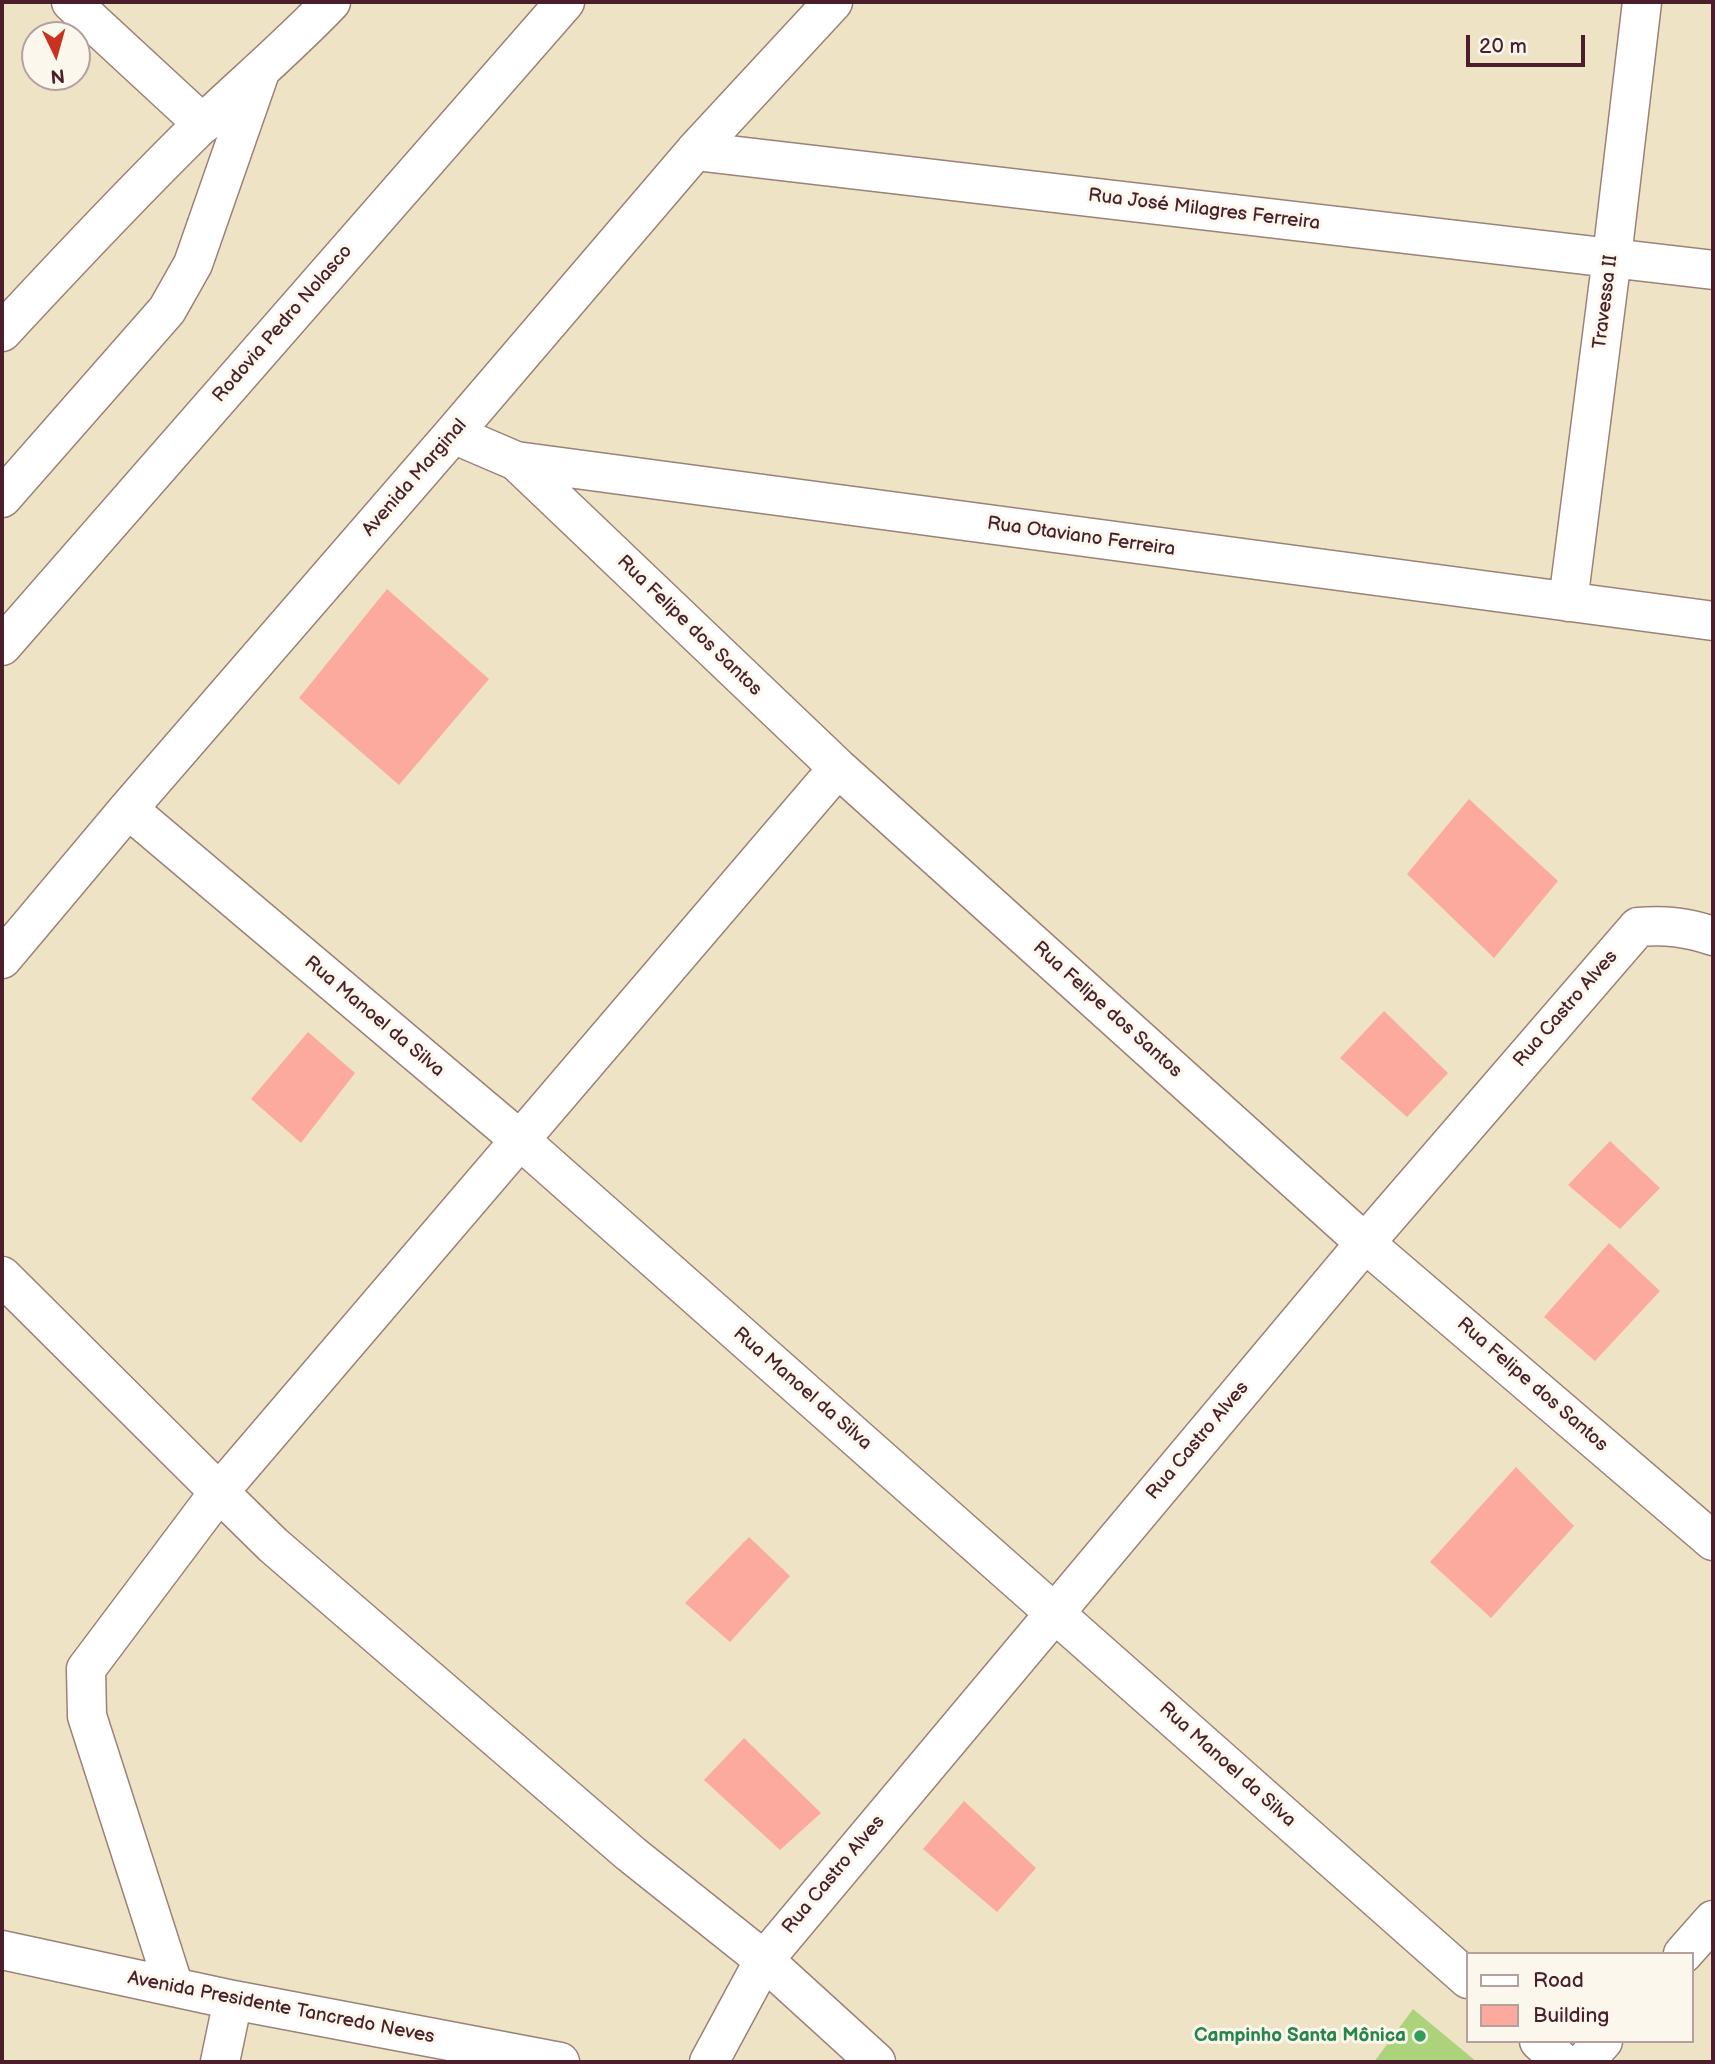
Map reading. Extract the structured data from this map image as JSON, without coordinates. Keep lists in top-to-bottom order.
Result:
{
  "streets": {
    "main road": [
      "Rua José Milagres Ferreira",
      "Travessa II",
      "Rodovia Pedro Nolasco",
      "Avenida Marginal",
      "Rua Otaviano Ferreira",
      "Rua Felipe dos Santos",
      "Rua Castro Alves",
      "Rua Manoel da Silva",
      "Avenida Presidente Tancredo Neves"
    ]
  },
  "crossings": [
    ["Rua José Milagres Ferreira", "Travessa II"],
    ["Rua José Milagres Ferreira", "Avenida Marginal"],
    ["Travessa II", "Rua Otaviano Ferreira"],
    ["Avenida Marginal", "Rua Otaviano Ferreira"],
    ["Avenida Marginal", "Rua Manoel da Silva"],
    ["Rua Otaviano Ferreira", "Rua Felipe dos Santos"],
    ["Rua Felipe dos Santos", "Rua Castro Alves"],
    ["Rua Castro Alves", "Rua Manoel da Silva"]
  ],
  "places": ["Campinho Santa Mônica"],
  "legend": ["Road", "Building"],
  "scale_bar": "20 m",
  "north": "bottom"
}
